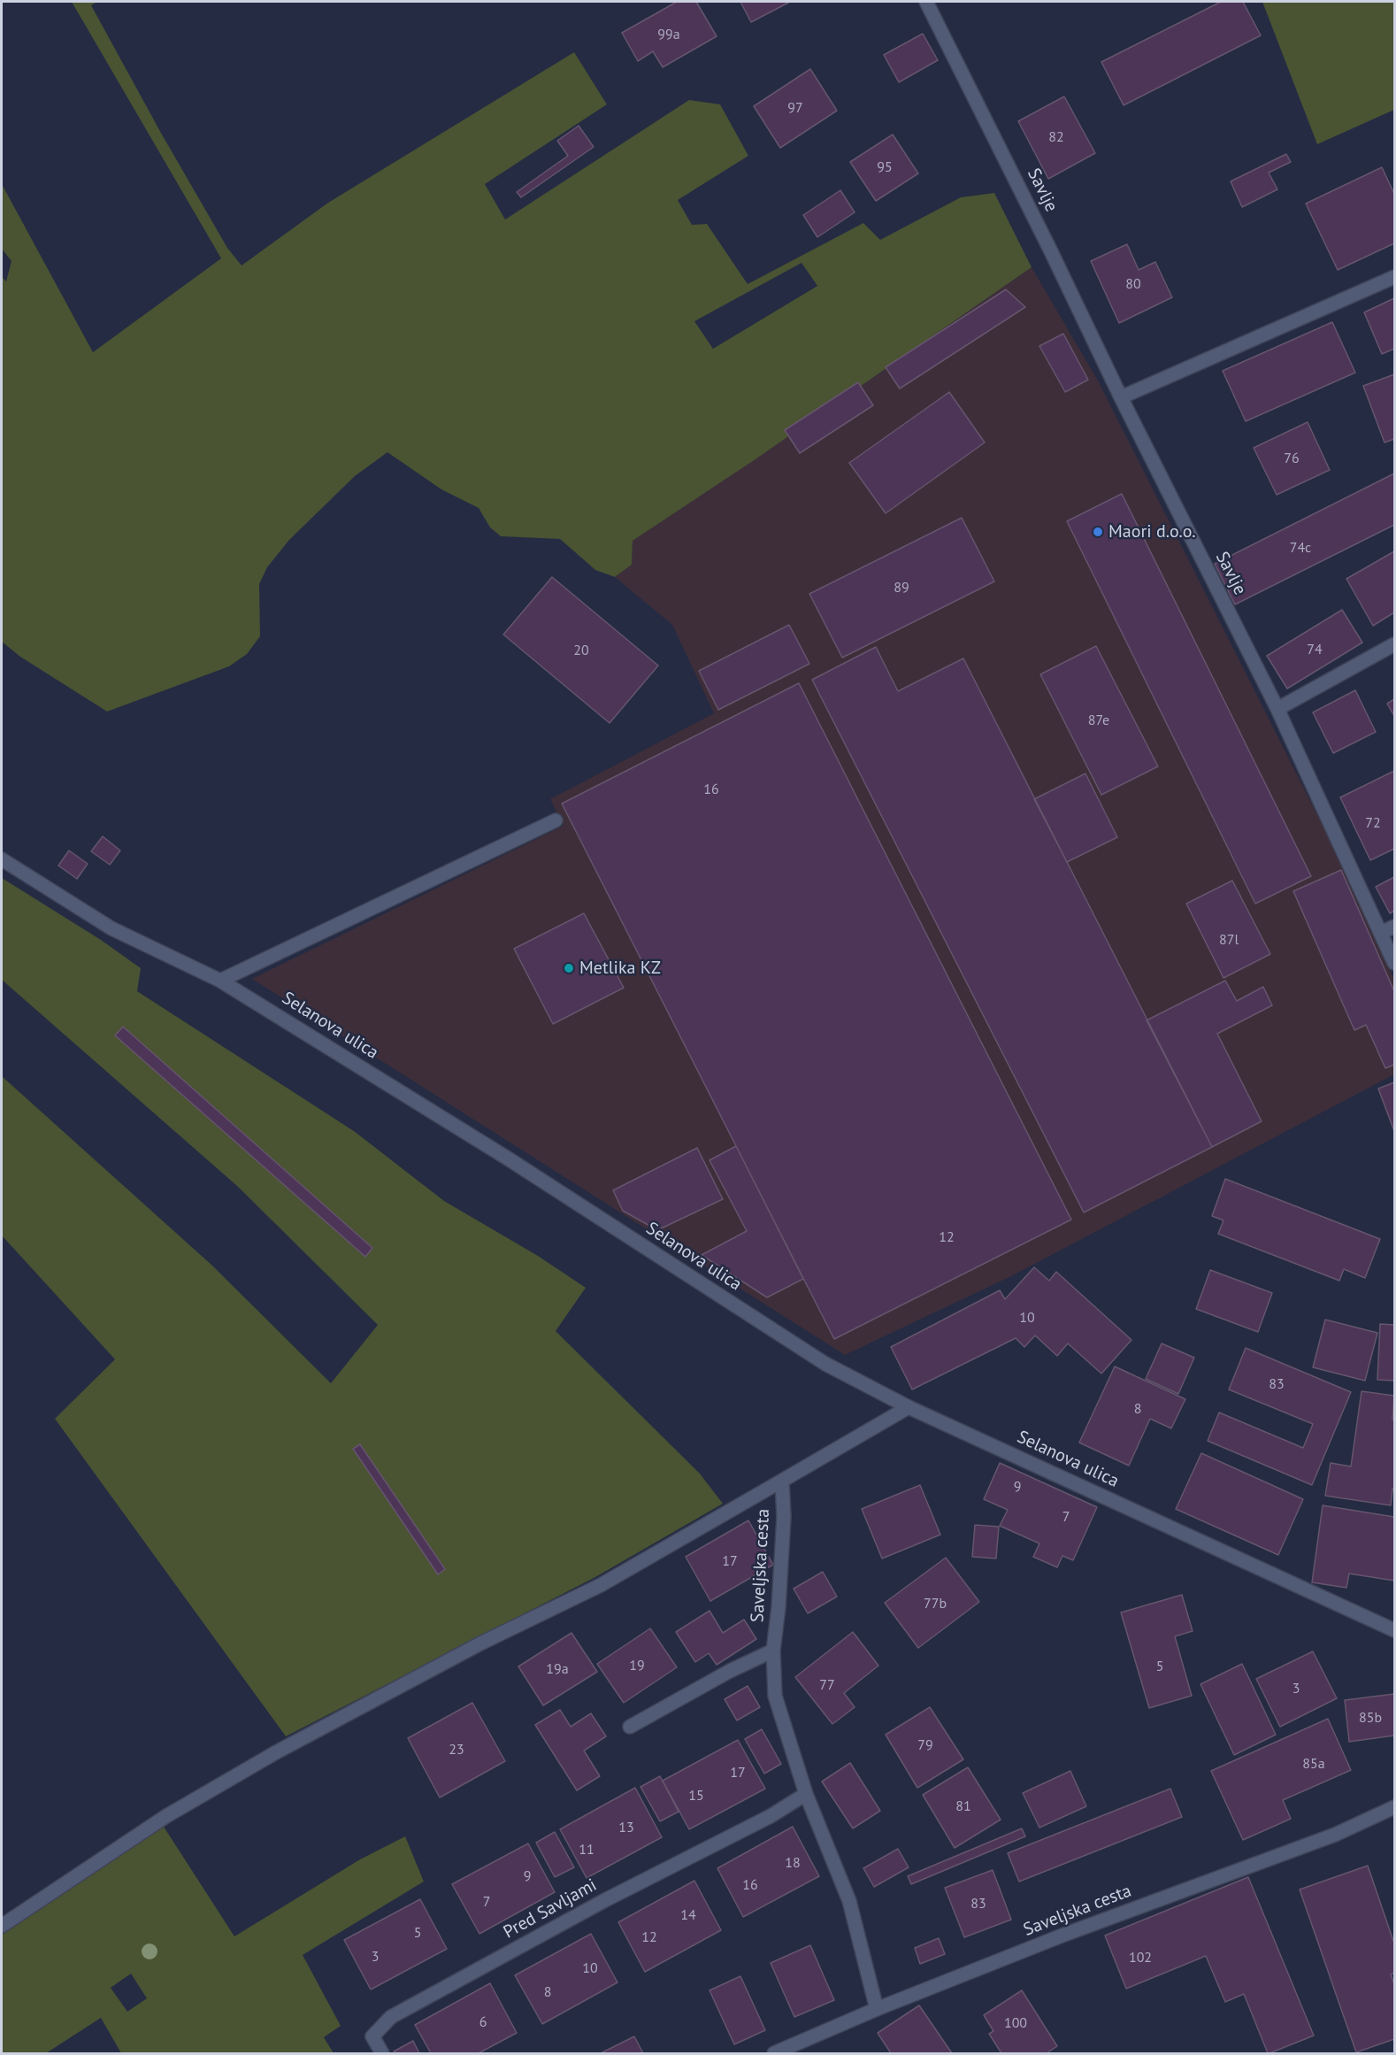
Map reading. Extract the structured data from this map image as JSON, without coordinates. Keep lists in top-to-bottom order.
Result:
{
  "streets": {
    "street": [
      "Savlje",
      "Selanova ulica",
      "Saveljska cesta",
      "Pred Savljami"
    ]
  },
  "crossings": [
    ["Saveljska cesta", "Pred Savljami"]
  ],
  "places": ["Maori d.o.o.", "Metlika KZ"],
  "house_numbers": [
    "99a",
    "97",
    "82",
    "95",
    "80",
    "76",
    "74c",
    "89",
    "74",
    "20",
    "87e",
    "16",
    "72",
    "87l",
    "12",
    "10",
    "83",
    "8",
    "9",
    "7",
    "17",
    "77b",
    "19",
    "5",
    "19a",
    "77",
    "3",
    "85b",
    "79",
    "23",
    "85a",
    "17",
    "15",
    "81",
    "13",
    "11",
    "18",
    "9",
    "16",
    "7",
    "83",
    "14",
    "5",
    "12",
    "3",
    "102",
    "10",
    "8",
    "6",
    "100"
  ]
}
